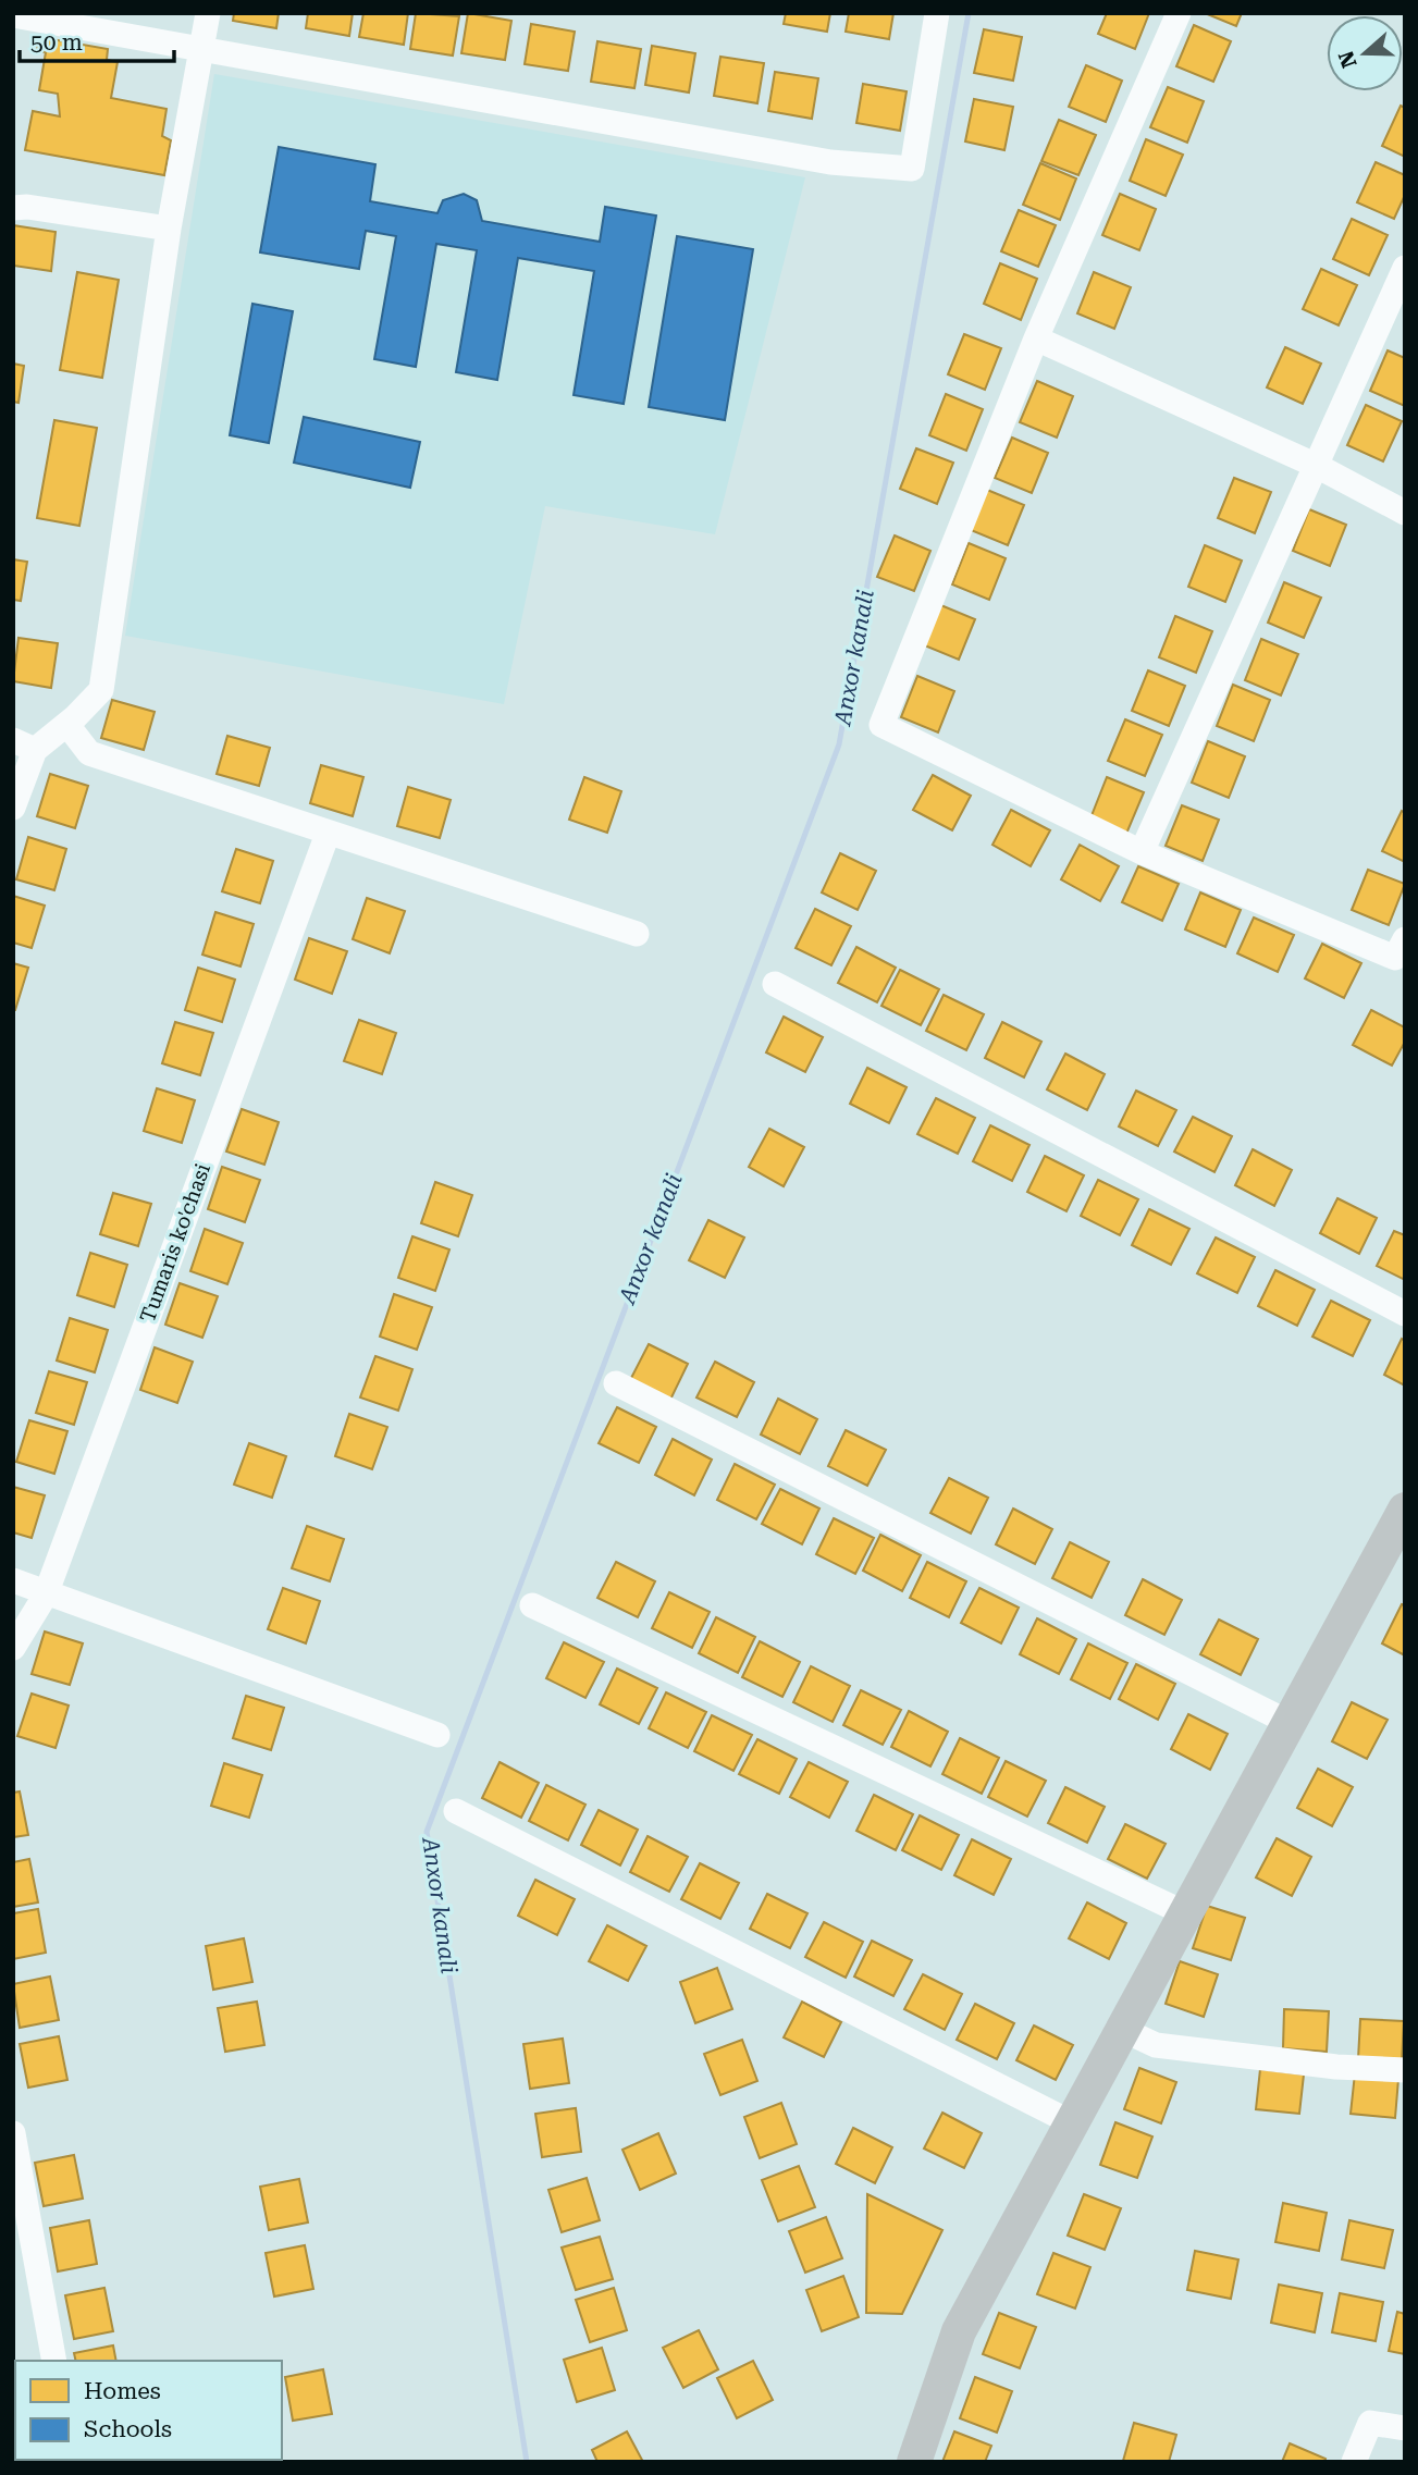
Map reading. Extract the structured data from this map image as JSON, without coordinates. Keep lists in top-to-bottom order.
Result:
{
  "streets": {
    "street": ["Tumaris ko'chasi"]
  },
  "water": ["Anxor kanali"],
  "legend": ["Homes", "Schools"],
  "scale_bar": "50 m",
  "north": "left"
}
